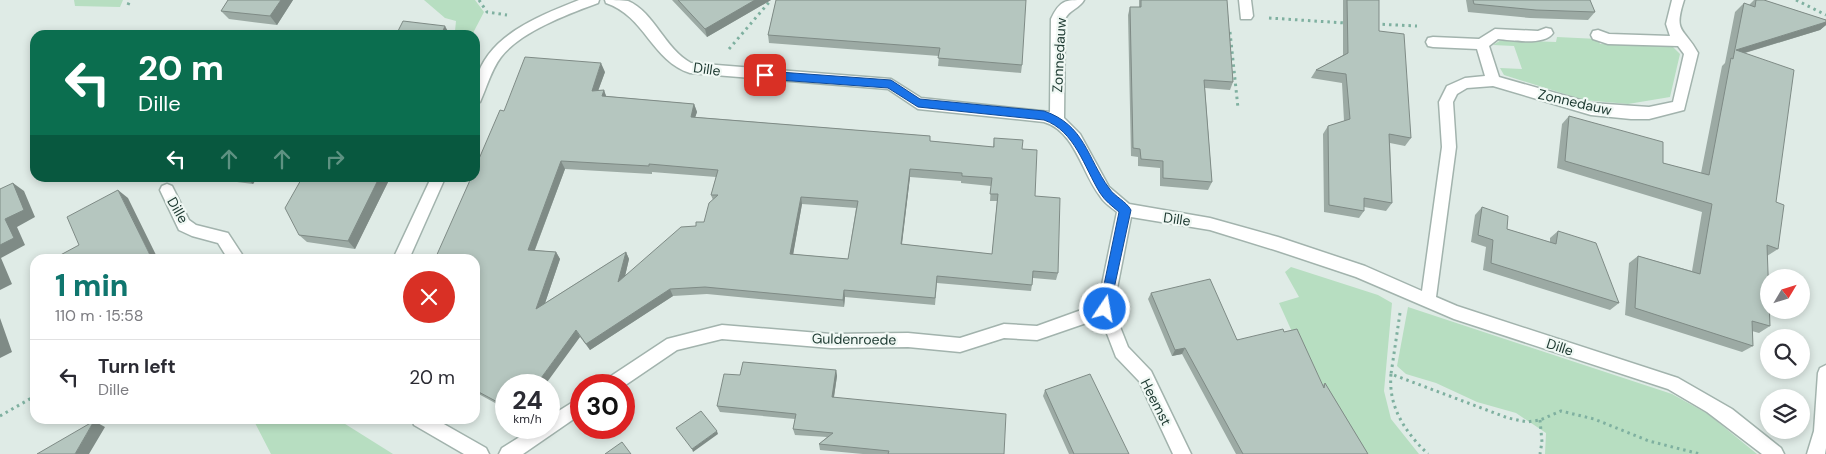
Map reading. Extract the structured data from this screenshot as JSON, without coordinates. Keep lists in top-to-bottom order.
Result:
{
  "streets": {
    "street": [
      "Zonnedauw",
      "Dille",
      "Guldenroede",
      "Heemst"
    ]
  },
  "crossings": [
    ["Zonnedauw", "Dille"],
    ["Guldenroede", "Heemst"]
  ],
  "north": "top right",
  "page": {
    "turn": ["20 m", "Dille"],
    "heading": ["1 min", "110 m · 15:58"],
    "list": [
      {
        "name": "Turn left",
        "note": "Dille",
        "value": "20 m"
      }
    ],
    "speed": "24 km/h",
    "limit": "30"
  }
}
